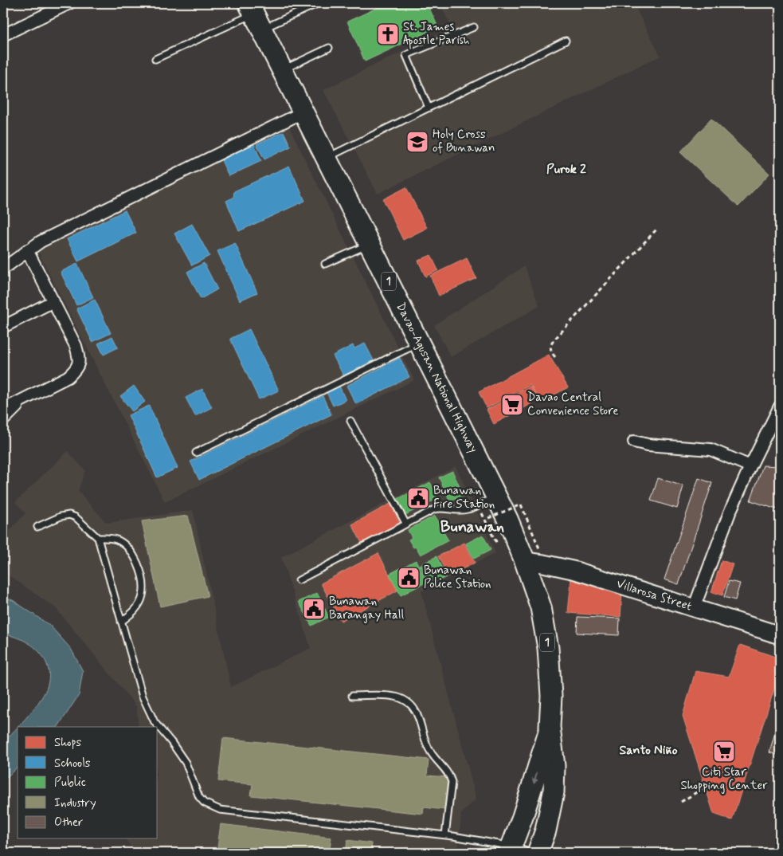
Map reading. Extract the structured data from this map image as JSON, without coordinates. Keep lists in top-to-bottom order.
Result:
{
  "streets": {
    "highway": ["1", "Davao-Agusan National Highway"],
    "main road": ["Villarosa Street"]
  },
  "crossings": [
    ["Davao-Agusan National Highway", "Villarosa Street"]
  ],
  "districts": ["Purok 2", "Bunawan", "Santo Niño"],
  "places": {
    "church": ["St. James Apostle Parish"],
    "school or university": ["Holy Cross of Bunawan"],
    "supermarket": ["Davao Central Convenience Store", "Citi Star Shopping Center"],
    "public building": ["Bunawan Fire Station", "Bunawan Police Station", "Bunawan Barangay Hall"]
  },
  "legend": [
    "Shops",
    "Schools",
    "Public",
    "Industry",
    "Other"
  ]
}
